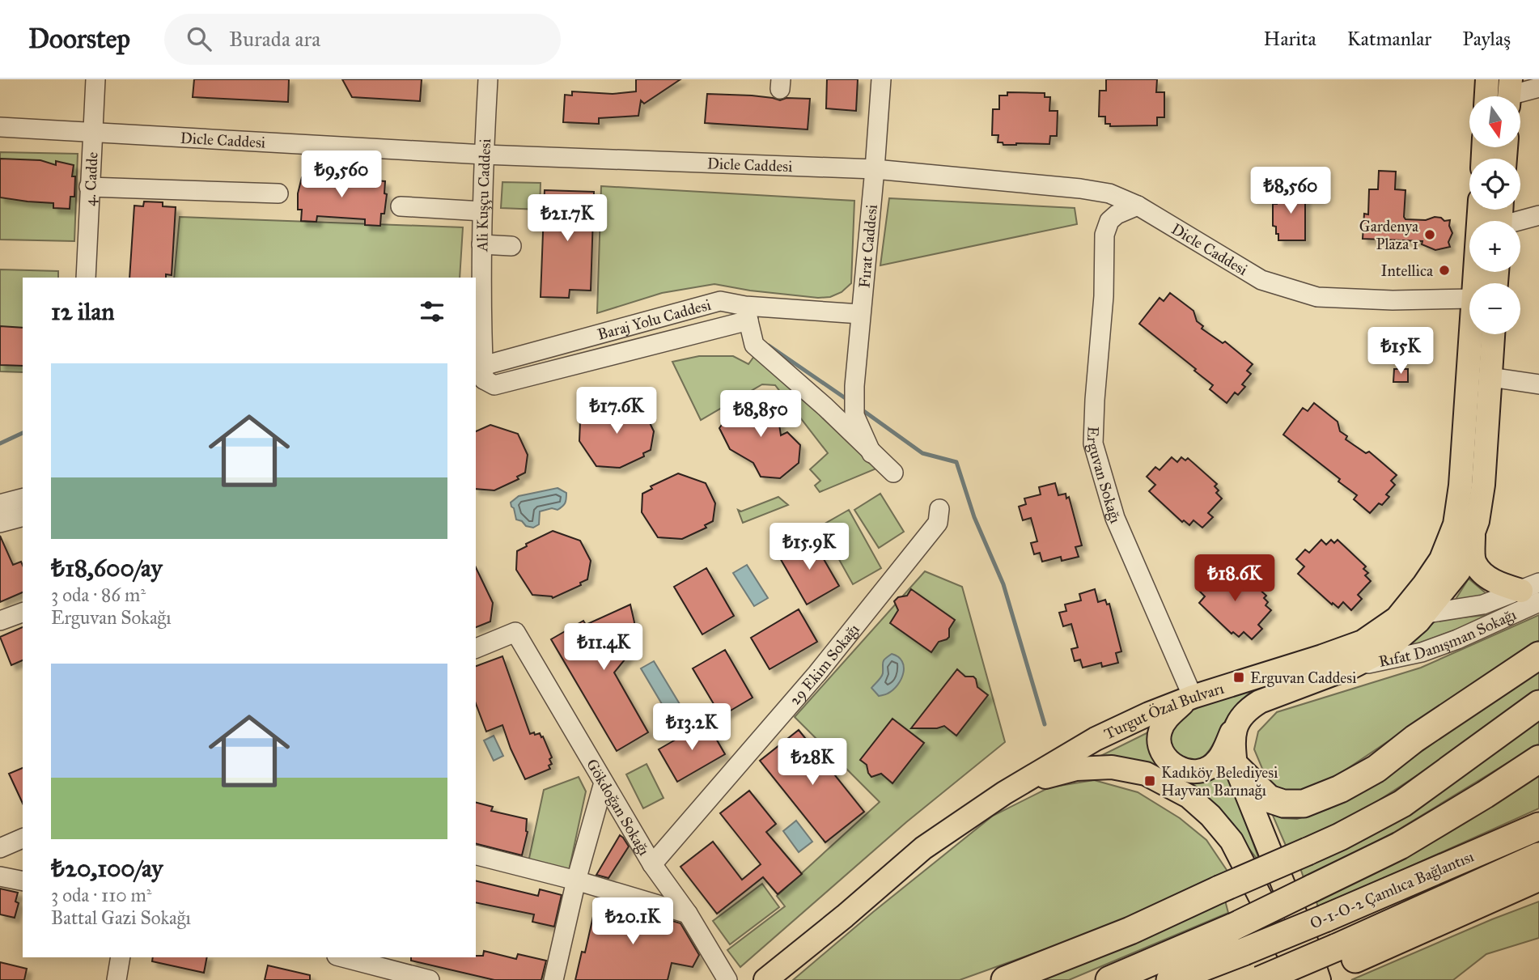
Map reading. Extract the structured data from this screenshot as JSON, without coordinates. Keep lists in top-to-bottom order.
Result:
{
  "streets": {
    "highway": ["O-1-O-2 Çamlıca Bağlantısı"],
    "main road": ["Turgut Özal Bulvarı"],
    "street": [
      "Dicle Caddesi",
      "4. Cadde",
      "Ali Kuşçu Caddesi",
      "Fırat Caddesi",
      "Baraj Yolu Caddesi",
      "Erguvan Sokağı",
      "Rıfat Danışman Sokağı",
      "29 Ekim Sokağı",
      "Gökdoğan Sokağı"
    ]
  },
  "crossings": [
    ["Dicle Caddesi", "4. Cadde"],
    ["Dicle Caddesi", "Ali Kuşçu Caddesi"],
    ["Dicle Caddesi", "Fırat Caddesi"],
    ["Dicle Caddesi", "Erguvan Sokağı"],
    ["Ali Kuşçu Caddesi", "Baraj Yolu Caddesi"],
    ["Fırat Caddesi", "Baraj Yolu Caddesi"],
    ["Erguvan Sokağı", "Turgut Özal Bulvarı"],
    ["Rıfat Danışman Sokağı", "Turgut Özal Bulvarı"],
    ["29 Ekim Sokağı", "Gökdoğan Sokağı"]
  ],
  "places": {
    "other": ["Gardenya Plaza 1", "Intellica"],
    "transit": ["Erguvan Caddesi", "Kadıköy Belediyesi Hayvan Barınağı"]
  },
  "north": "bottom",
  "page": {
    "header": "Doorstep",
    "search": "Burada ara",
    "nav": ["Harita", "Katmanlar", "Paylaş"],
    "map_buttons": ["+", "−"],
    "price": [
      "₺9,560",
      "₺8,560",
      "₺21.7K",
      "₺15K",
      "₺17.6K",
      "₺8,850",
      "₺15.9K",
      "₺18.6K",
      "₺11.4K",
      "₺13.2K",
      "₺28K",
      "₺20.1K"
    ],
    "heading": "12 ilan",
    "list": [
      {
        "name": "₺18,600/ay",
        "note": "3 oda · 86 m² · Erguvan Sokağı"
      },
      {
        "name": "₺20,100/ay",
        "note": "3 oda · 110 m² · Battal Gazi Sokağı"
      }
    ]
  }
}
